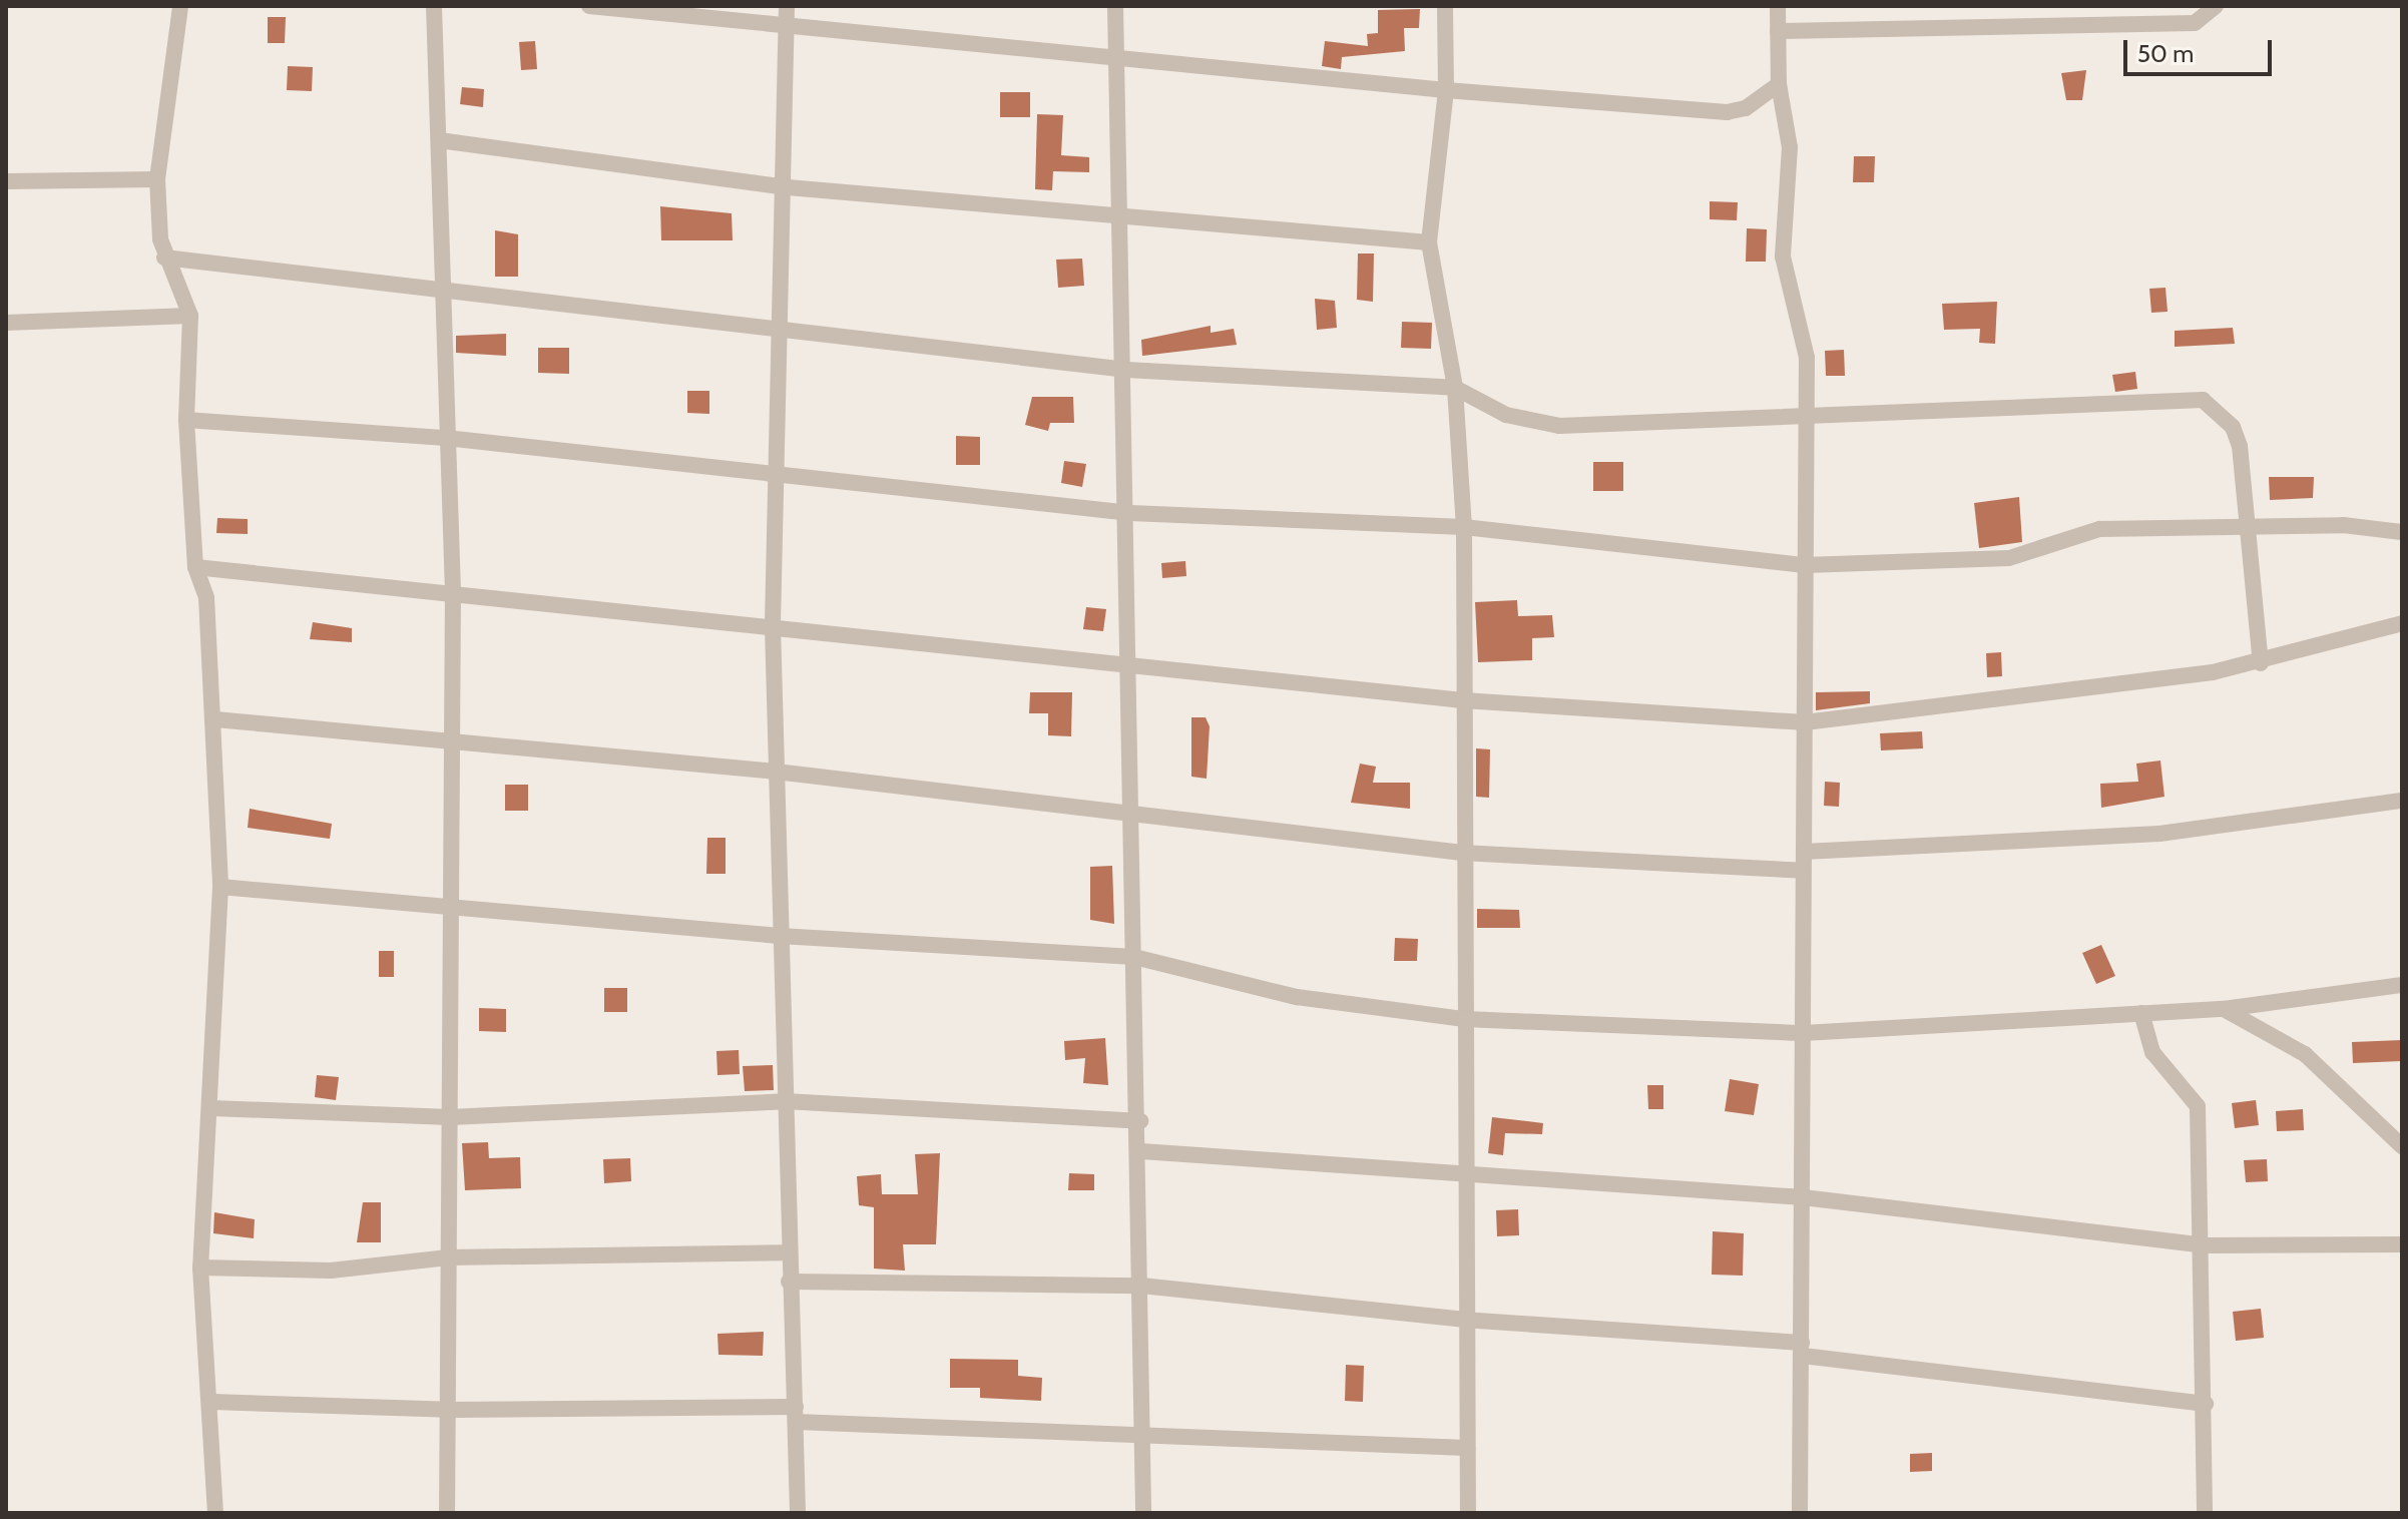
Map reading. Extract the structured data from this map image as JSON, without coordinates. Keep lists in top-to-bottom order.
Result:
{
  "scale_bar": "50 m"
}
